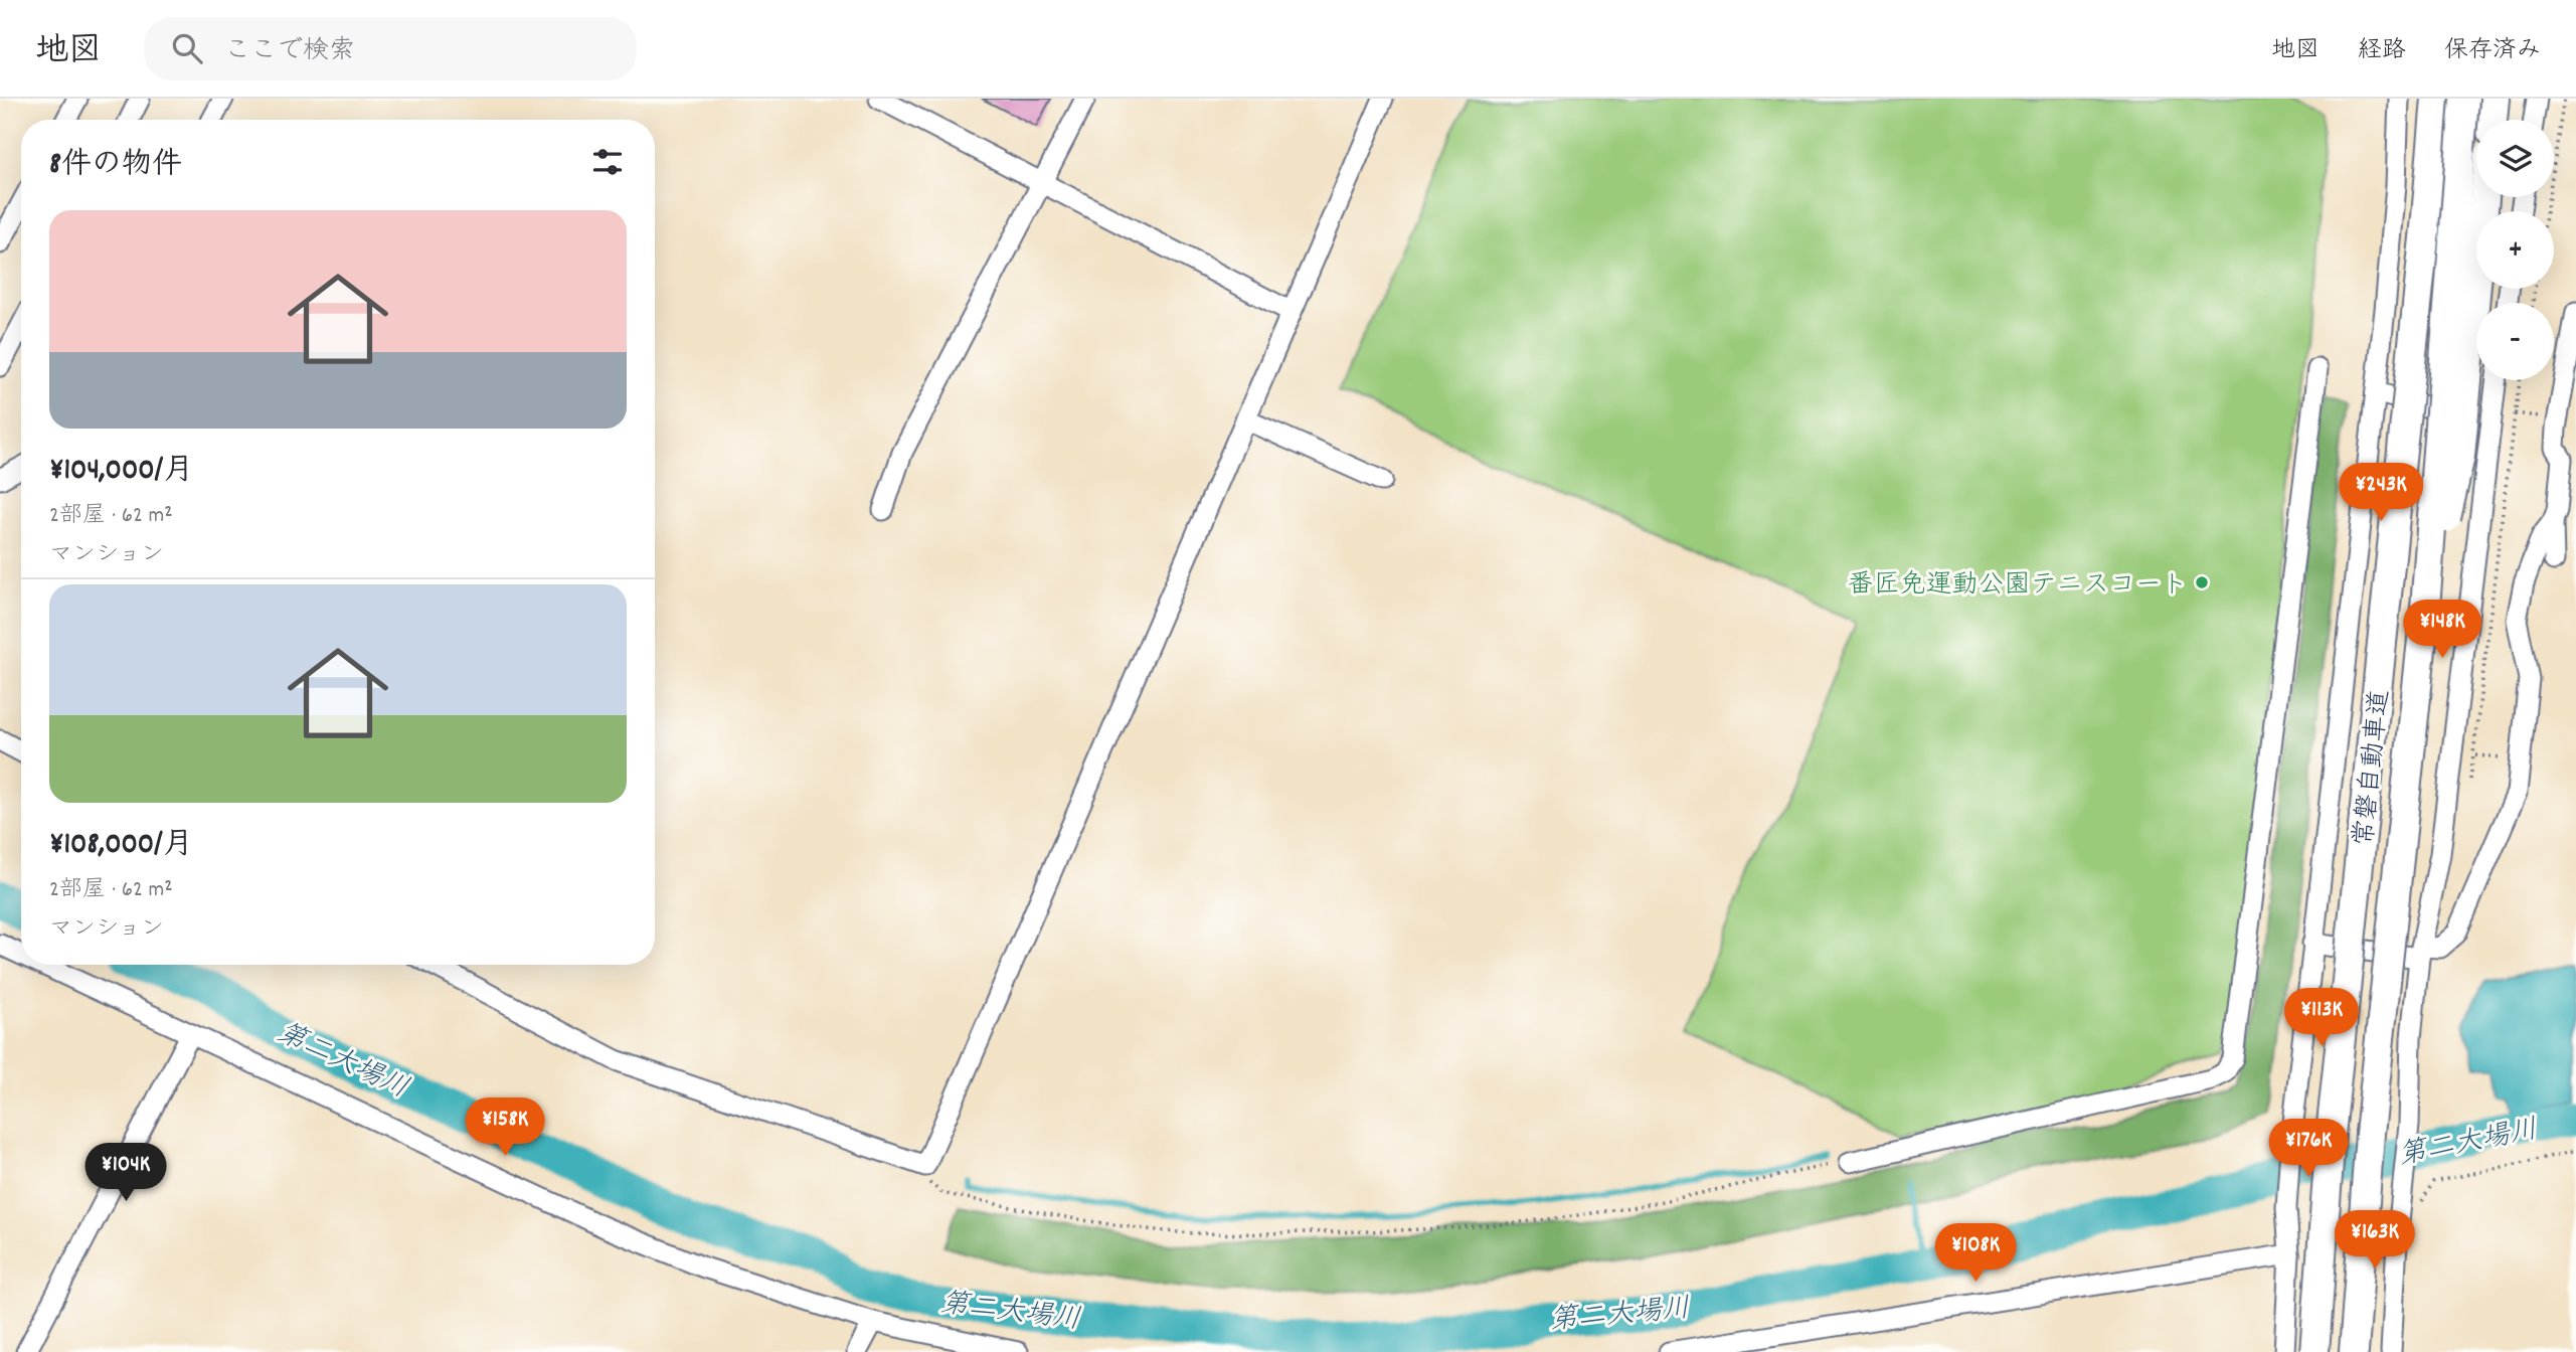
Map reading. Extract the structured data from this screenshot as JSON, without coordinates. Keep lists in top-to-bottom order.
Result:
{
  "streets": {
    "highway": ["常磐自動車道"]
  },
  "water": ["第二大場川"],
  "places": ["番匠免運動公園テニスコート"],
  "page": {
    "header": "地図",
    "search": "ここで検索",
    "nav": ["地図", "経路", "保存済み"],
    "map_buttons": ["+", "−"],
    "heading": "8件の物件",
    "list": [
      {
        "name": "¥104,000/月",
        "note": "2部屋 · 62 m² · マンション"
      },
      {
        "name": "¥108,000/月",
        "note": "2部屋 · 62 m² · マンション"
      }
    ],
    "price": [
      "¥243K",
      "¥148K",
      "¥113K",
      "¥158K",
      "¥176K",
      "¥104K",
      "¥163K",
      "¥108K"
    ]
  }
}
